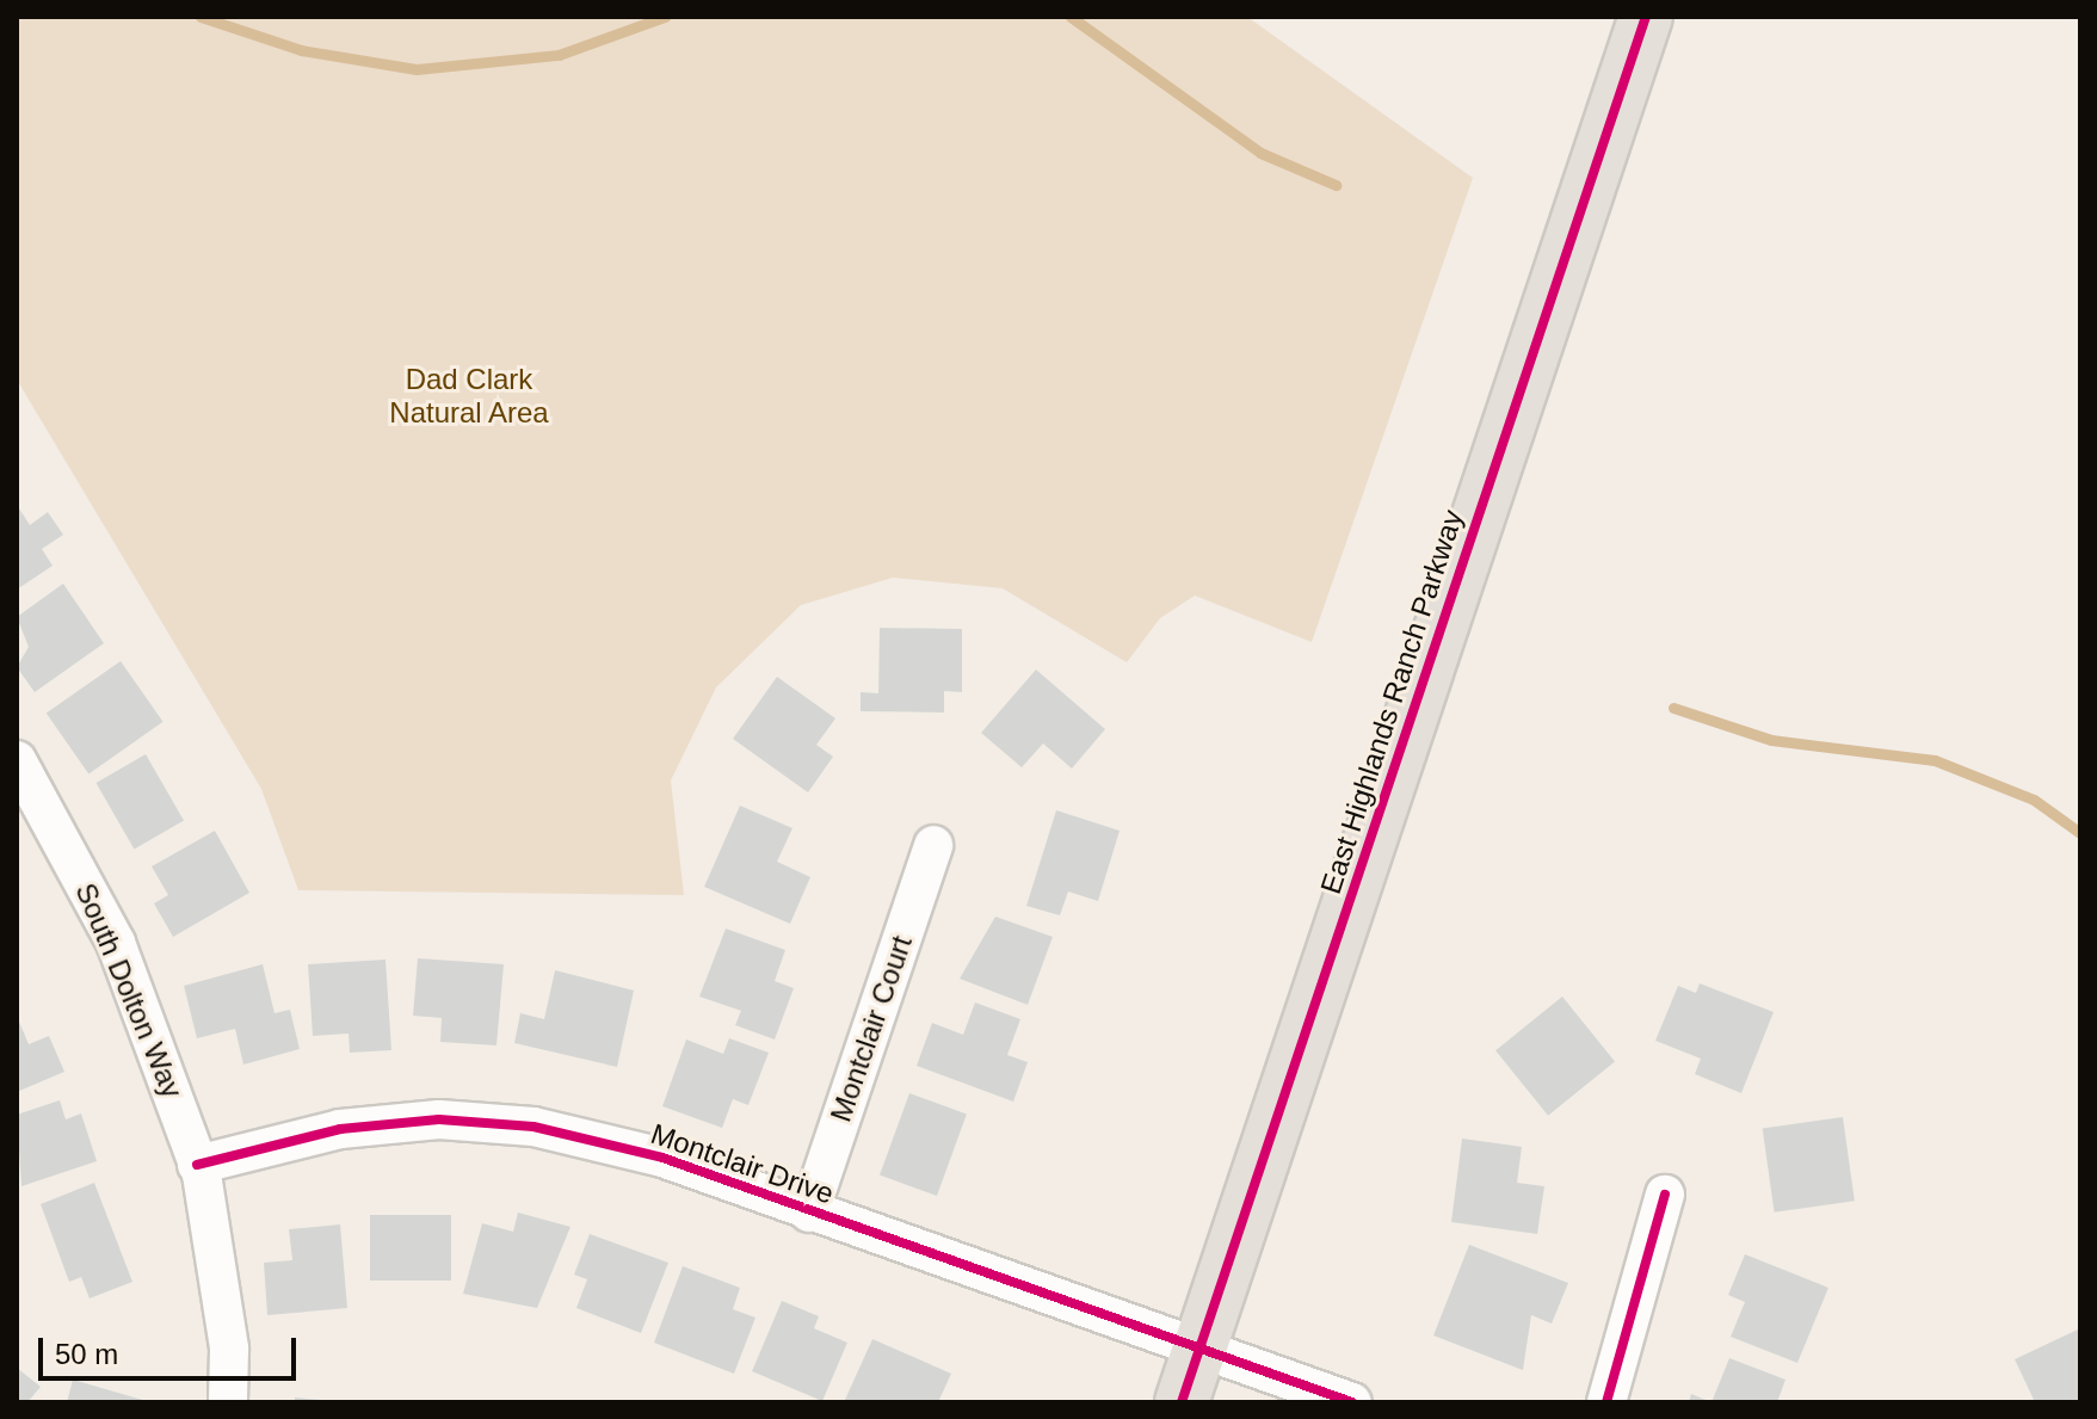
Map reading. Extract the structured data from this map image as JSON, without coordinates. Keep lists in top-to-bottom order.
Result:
{
  "streets": {
    "main road": ["East Highlands Ranch Parkway"],
    "street": ["South Dolton Way", "Montclair Court", "Montclair Drive"]
  },
  "crossings": [
    ["East Highlands Ranch Parkway", "Montclair Drive"],
    ["South Dolton Way", "Montclair Drive"],
    ["Montclair Court", "Montclair Drive"]
  ],
  "parks": ["Dad Clark Natural Area"],
  "scale_bar": "50 m"
}
